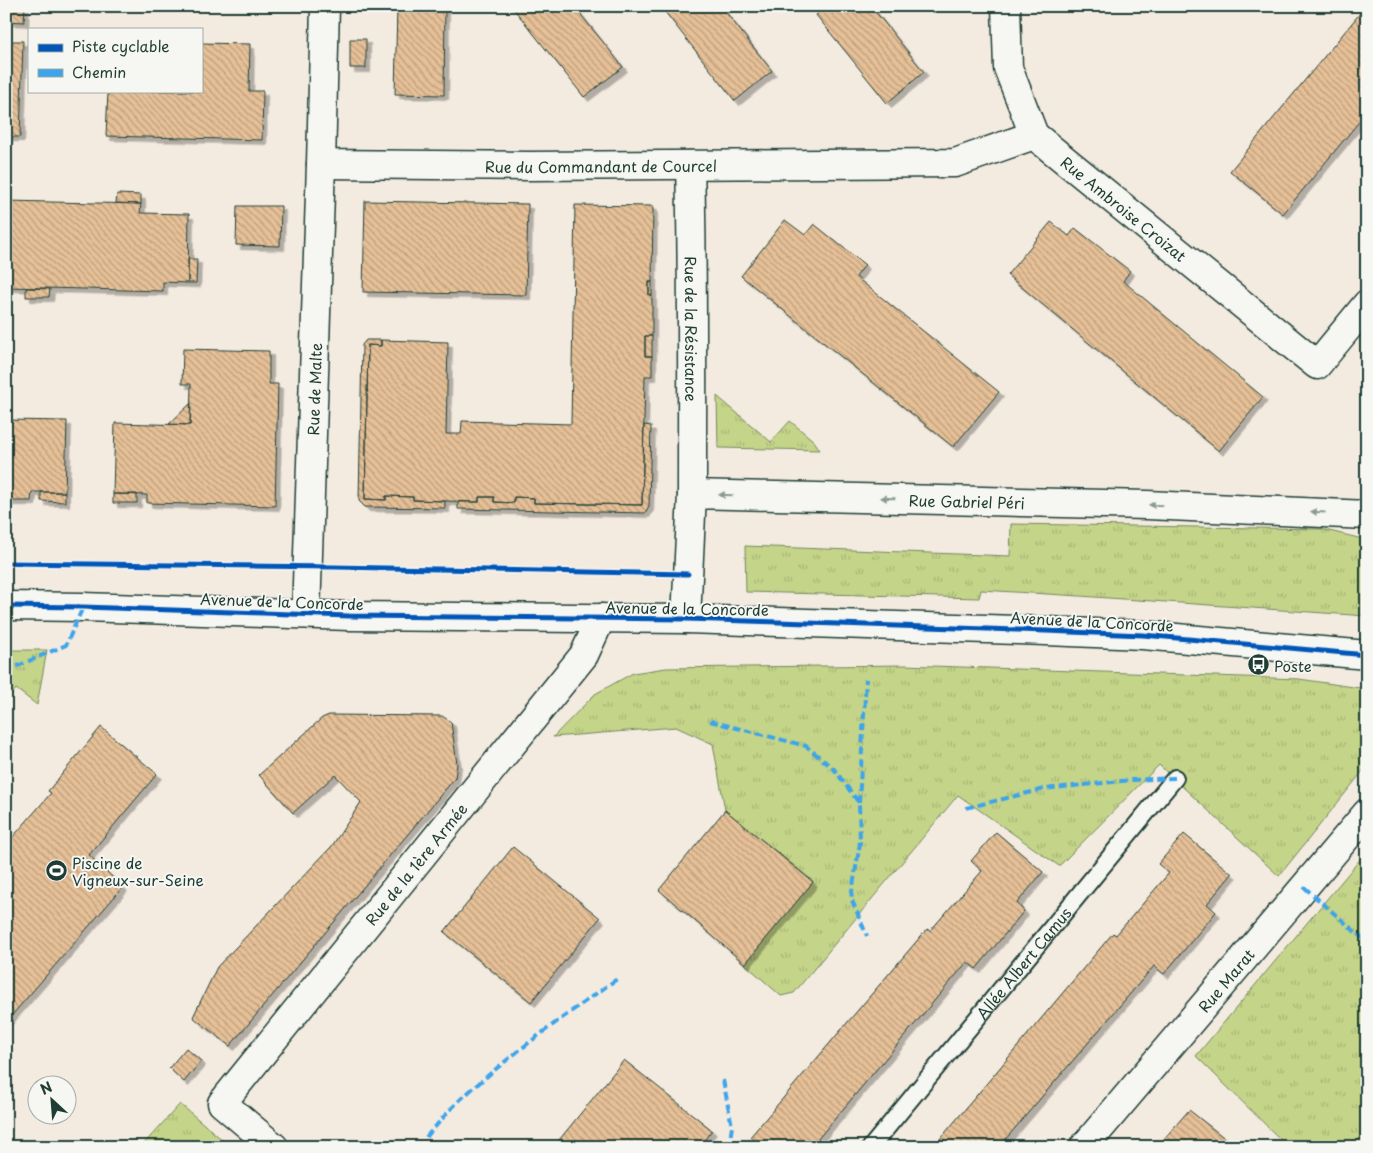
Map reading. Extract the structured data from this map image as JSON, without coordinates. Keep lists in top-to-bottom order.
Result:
{
  "streets": {
    "street": [
      "Rue du Commandant de Courcel",
      "Rue Ambroise Croizat",
      "Rue de la Résistance",
      "Rue de Malte",
      "Rue Gabriel Péri",
      "Avenue de la Concorde",
      "Rue de la 1ère Armée",
      "Rue Marat"
    ],
    "lane": ["Allée Albert Camus"]
  },
  "crossings": [
    ["Rue du Commandant de Courcel", "Rue Ambroise Croizat"],
    ["Rue du Commandant de Courcel", "Rue de la Résistance"],
    ["Rue du Commandant de Courcel", "Rue de Malte"],
    ["Rue de la Résistance", "Rue Gabriel Péri"],
    ["Rue de Malte", "Avenue de la Concorde"],
    ["Avenue de la Concorde", "Rue de la 1ère Armée"]
  ],
  "one_way": ["Rue Gabriel Péri"],
  "places": {
    "bus stop": ["Poste"],
    "sports": ["Piscine de Vigneux-sur-Seine"]
  },
  "legend": ["Piste cyclable", "Chemin"],
  "north": "top left"
}
